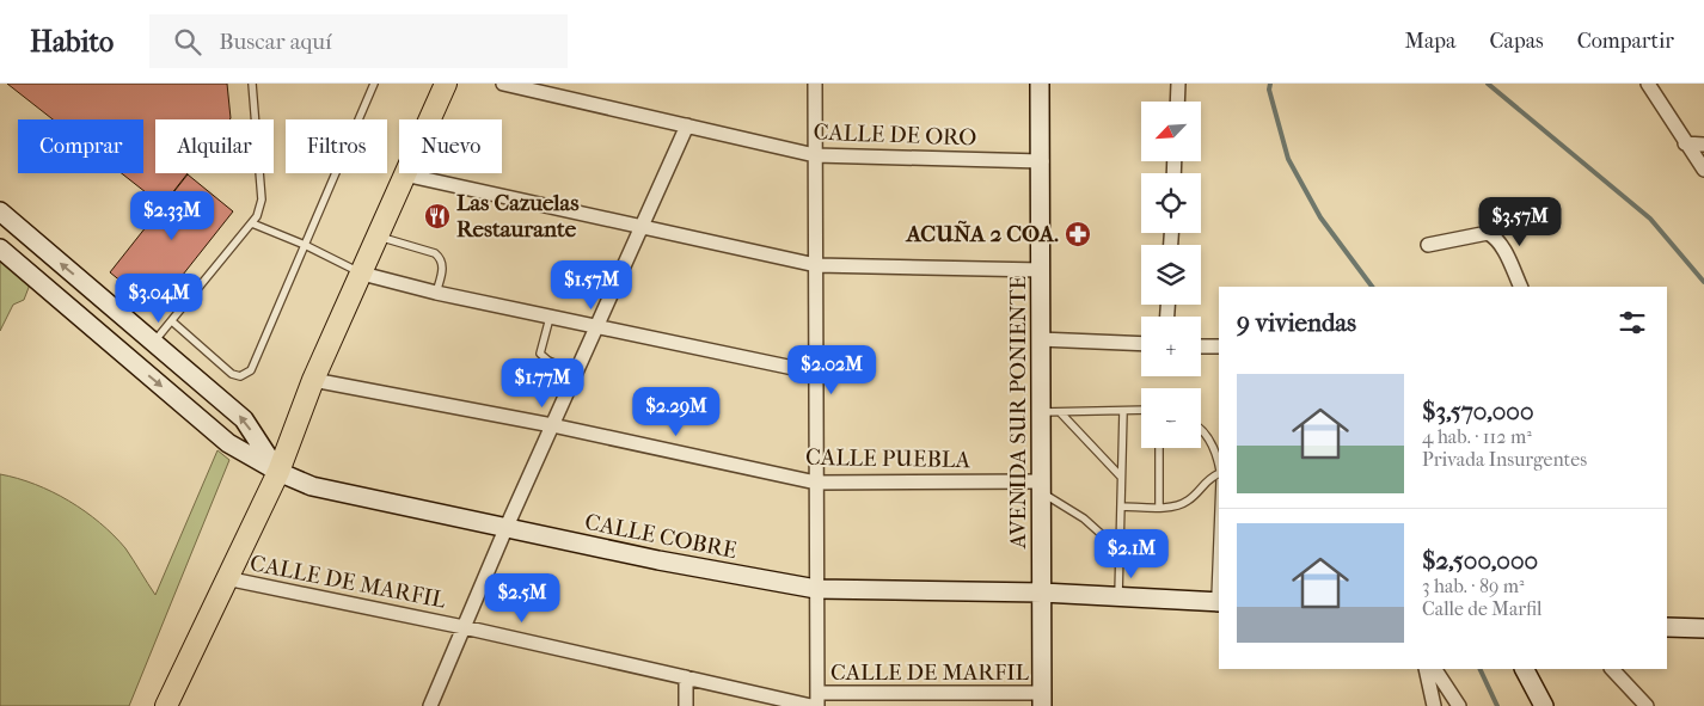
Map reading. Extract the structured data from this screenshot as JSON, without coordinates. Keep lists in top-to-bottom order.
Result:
{
  "streets": {
    "main road": ["AVENIDA SUR PONIENTE", "CALLE COBRE"],
    "street": ["CALLE DE ORO", "CALLE PUEBLA", "CALLE DE MARFIL"]
  },
  "crossings": [
    ["CALLE DE ORO", "AVENIDA SUR PONIENTE"],
    ["AVENIDA SUR PONIENTE", "CALLE PUEBLA"],
    ["AVENIDA SUR PONIENTE", "CALLE COBRE"],
    ["AVENIDA SUR PONIENTE", "CALLE DE MARFIL"]
  ],
  "places": {
    "restaurant": ["Las Cazuelas Restaurante"],
    "pharmacy": ["ACUÑA 2 COA."]
  },
  "north": "bottom left",
  "page": {
    "header": "Habito",
    "search": "Buscar aquí",
    "nav": ["Mapa", "Capas", "Compartir"],
    "map_buttons": ["+", "−"],
    "chip": [
      "Comprar",
      "Alquilar",
      "Filtros",
      "Nuevo"
    ],
    "price": [
      "$2.33M",
      "$3.57M",
      "$1.57M",
      "$3.04M",
      "$2.02M",
      "$1.77M",
      "$2.29M",
      "$2.1M",
      "$2.5M"
    ],
    "heading": "9 viviendas",
    "list": [
      {
        "name": "$3,570,000",
        "note": "4 hab. · 112 m² · Privada Insurgentes"
      },
      {
        "name": "$2,500,000",
        "note": "3 hab. · 89 m² · Calle de Marfil"
      }
    ]
  }
}
